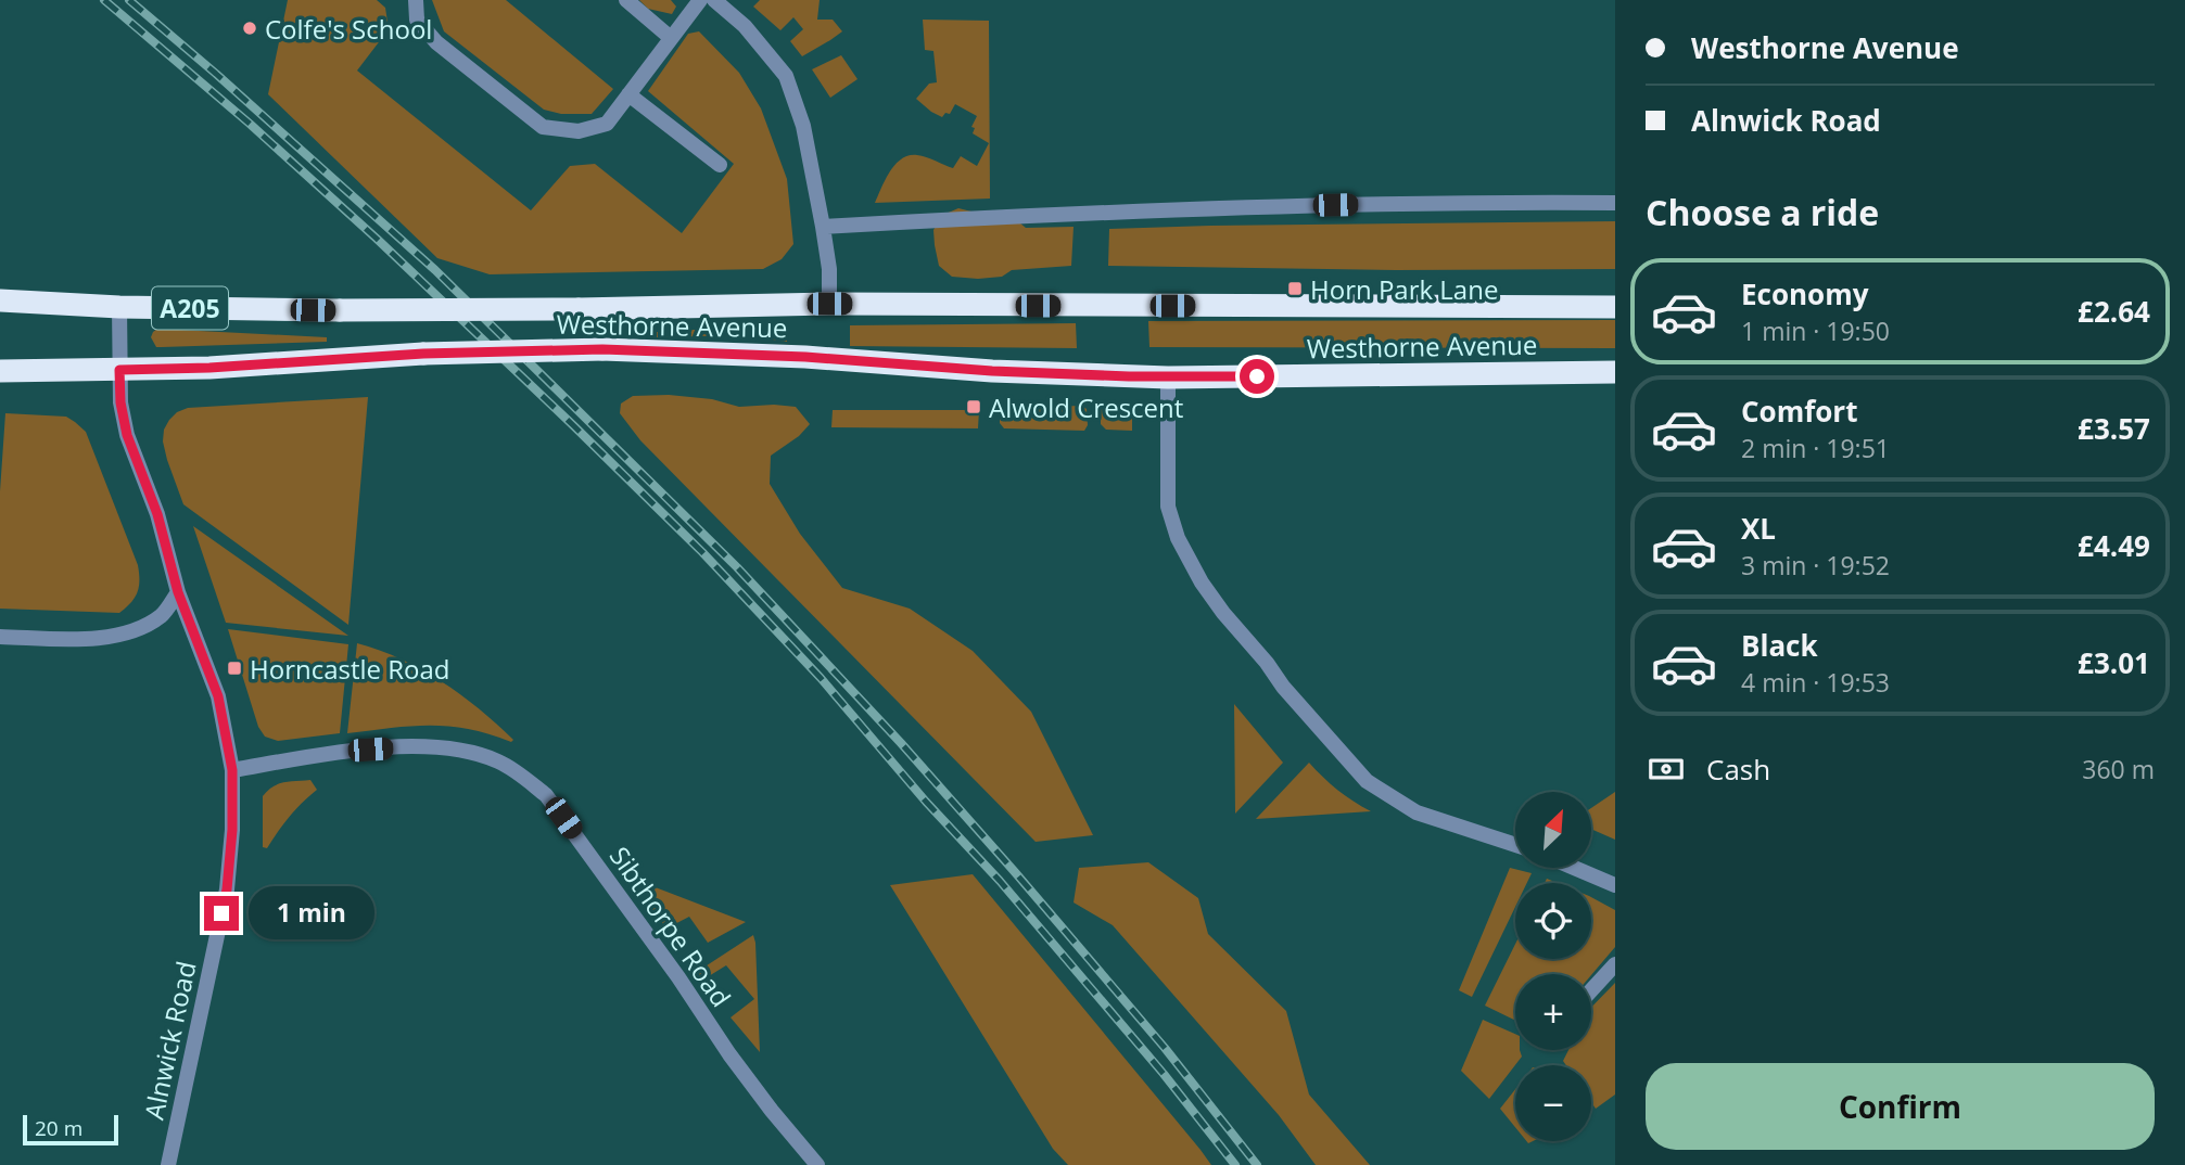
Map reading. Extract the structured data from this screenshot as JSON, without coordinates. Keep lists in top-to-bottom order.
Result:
{
  "streets": {
    "highway": ["A205", "Westhorne Avenue"],
    "street": ["Sibthorpe Road", "Alnwick Road"]
  },
  "crossings": [
    ["Westhorne Avenue", "Alnwick Road"],
    ["Sibthorpe Road", "Alnwick Road"]
  ],
  "places": {
    "other": ["Colfe's School"],
    "transit": ["Horn Park Lane", "Alwold Crescent", "Horncastle Road"]
  },
  "scale_bar": "20 m",
  "north": "top right",
  "page": {
    "banner": ["Westhorne Avenue", "Alnwick Road"],
    "heading": "Choose a ride",
    "list": [
      {
        "name": "Economy",
        "note": "1 min · 19:50",
        "value": "£2.64"
      },
      {
        "name": "Comfort",
        "note": "2 min · 19:51",
        "value": "£3.57"
      },
      {
        "name": "XL",
        "note": "3 min · 19:52",
        "value": "£4.49"
      },
      {
        "name": "Black",
        "note": "4 min · 19:53",
        "value": "£3.01"
      }
    ],
    "pay": ["Cash", "360 m"],
    "map_buttons": ["+", "−"],
    "bubble": "1 min",
    "buttons": "Confirm",
    "scale": "20 m"
  }
}
